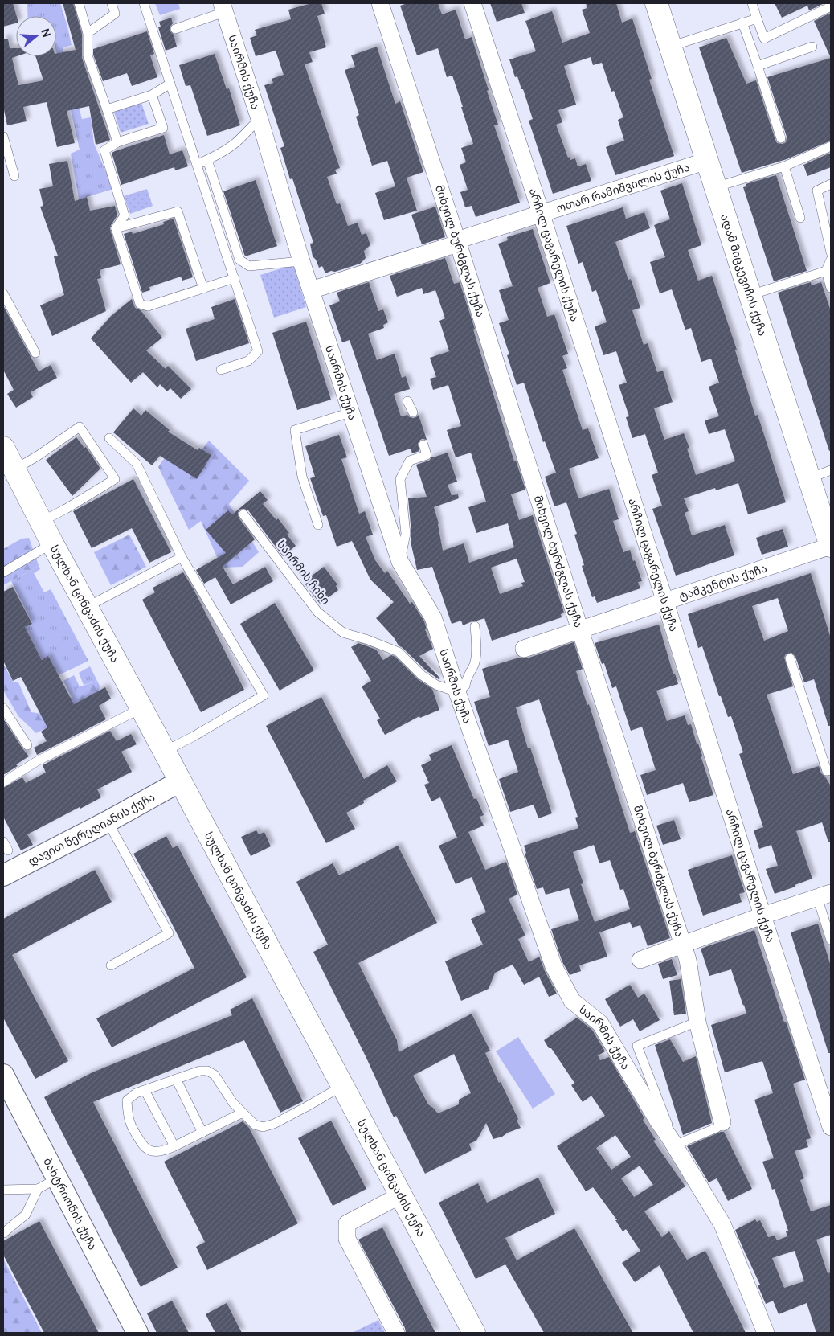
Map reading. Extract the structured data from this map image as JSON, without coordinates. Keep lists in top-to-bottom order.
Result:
{
  "streets": {
    "main road": ["ადამ მიცკევიჩის ქუჩა", "სულხან ცინცაძის ქუჩა"],
    "street": [
      "საირმის ქუჩა",
      "ოთარ რამიშვილის ქუჩა",
      "მიხეილ ბურძგლას ქუჩა",
      "არჩილ ცაგარელის ქუჩა",
      "ტაშკენტის ქუჩა",
      "დავით წერედიანის ქუჩა",
      "ბახტრიონის ქუჩა"
    ],
    "lane": ["საირმის ჩიხი"]
  },
  "crossings": [
    ["საირმის ქუჩა", "ოთარ რამიშვილის ქუჩა"],
    ["საირმის ქუჩა", "საირმის ჩიხი"],
    ["ოთარ რამიშვილის ქუჩა", "მიხეილ ბურძგლას ქუჩა"],
    ["ოთარ რამიშვილის ქუჩა", "არჩილ ცაგარელის ქუჩა"],
    ["ოთარ რამიშვილის ქუჩა", "ადამ მიცკევიჩის ქუჩა"],
    ["მიხეილ ბურძგლას ქუჩა", "ტაშკენტის ქუჩა"],
    ["არჩილ ცაგარელის ქუჩა", "ტაშკენტის ქუჩა"],
    ["ადამ მიცკევიჩის ქუჩა", "ტაშკენტის ქუჩა"],
    ["სულხან ცინცაძის ქუჩა", "დავით წერედიანის ქუჩა"]
  ],
  "north": "right"
}
